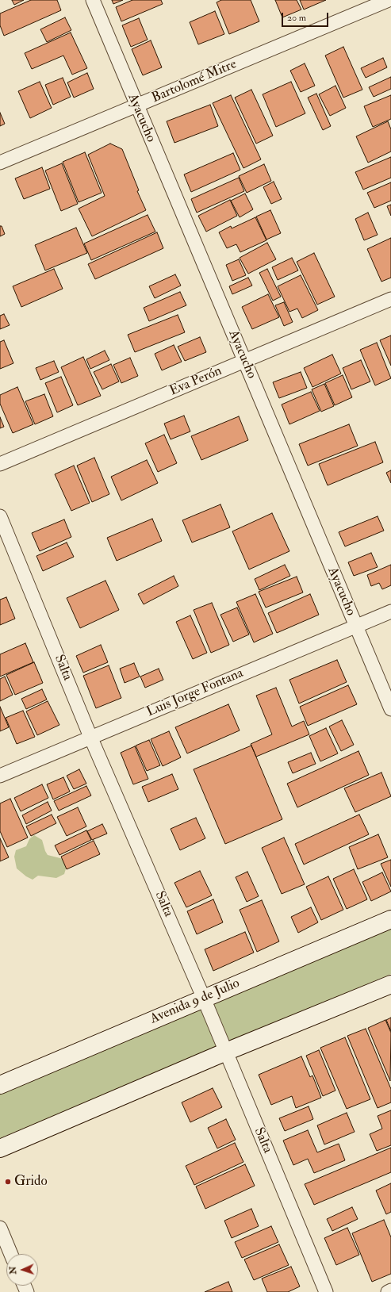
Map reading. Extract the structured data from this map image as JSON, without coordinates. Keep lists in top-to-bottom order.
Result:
{
  "streets": {
    "main road": ["Avenida 9 de Julio"],
    "street": [
      "Bartolomé Mitre",
      "Ayacucho",
      "Eva Perón",
      "Salta",
      "Luis Jorge Fontana"
    ]
  },
  "crossings": [
    ["Bartolomé Mitre", "Ayacucho"],
    ["Ayacucho", "Eva Perón"],
    ["Ayacucho", "Luis Jorge Fontana"],
    ["Salta", "Luis Jorge Fontana"],
    ["Salta", "Avenida 9 de Julio"]
  ],
  "places": ["Grido"],
  "scale_bar": "20 m",
  "north": "left"
}
